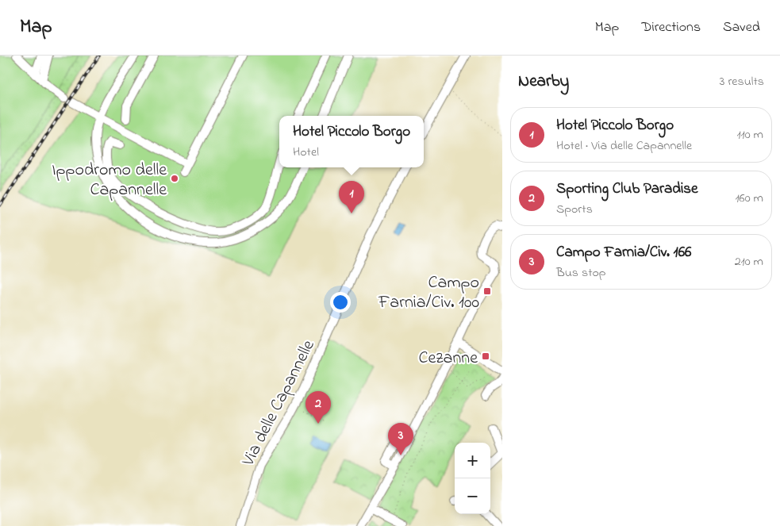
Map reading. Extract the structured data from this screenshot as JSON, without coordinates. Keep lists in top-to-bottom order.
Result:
{
  "streets": {
    "street": ["Via delle Capannelle"]
  },
  "places": {
    "other": ["Ippodromo delle Capannelle"],
    "transit": ["Campo Farnia/Civ. 100", "Cezanne"]
  },
  "page": {
    "header": "Map",
    "nav": ["Map", "Directions", "Saved"],
    "heading": ["Nearby", "3 results"],
    "list": [
      {
        "mark": "1",
        "name": "Hotel Piccolo Borgo",
        "note": "Hotel · Via delle Capannelle",
        "value": "110 m"
      },
      {
        "mark": "2",
        "name": "Sporting Club Paradise",
        "note": "Sports",
        "value": "160 m"
      },
      {
        "mark": "3",
        "name": "Campo Farnia/Civ. 166",
        "note": "Bus stop",
        "value": "210 m"
      }
    ],
    "popup": ["Hotel Piccolo Borgo", "Hotel"],
    "pins": ["1", "2", "3"],
    "map_buttons": ["+", "−"]
  }
}
